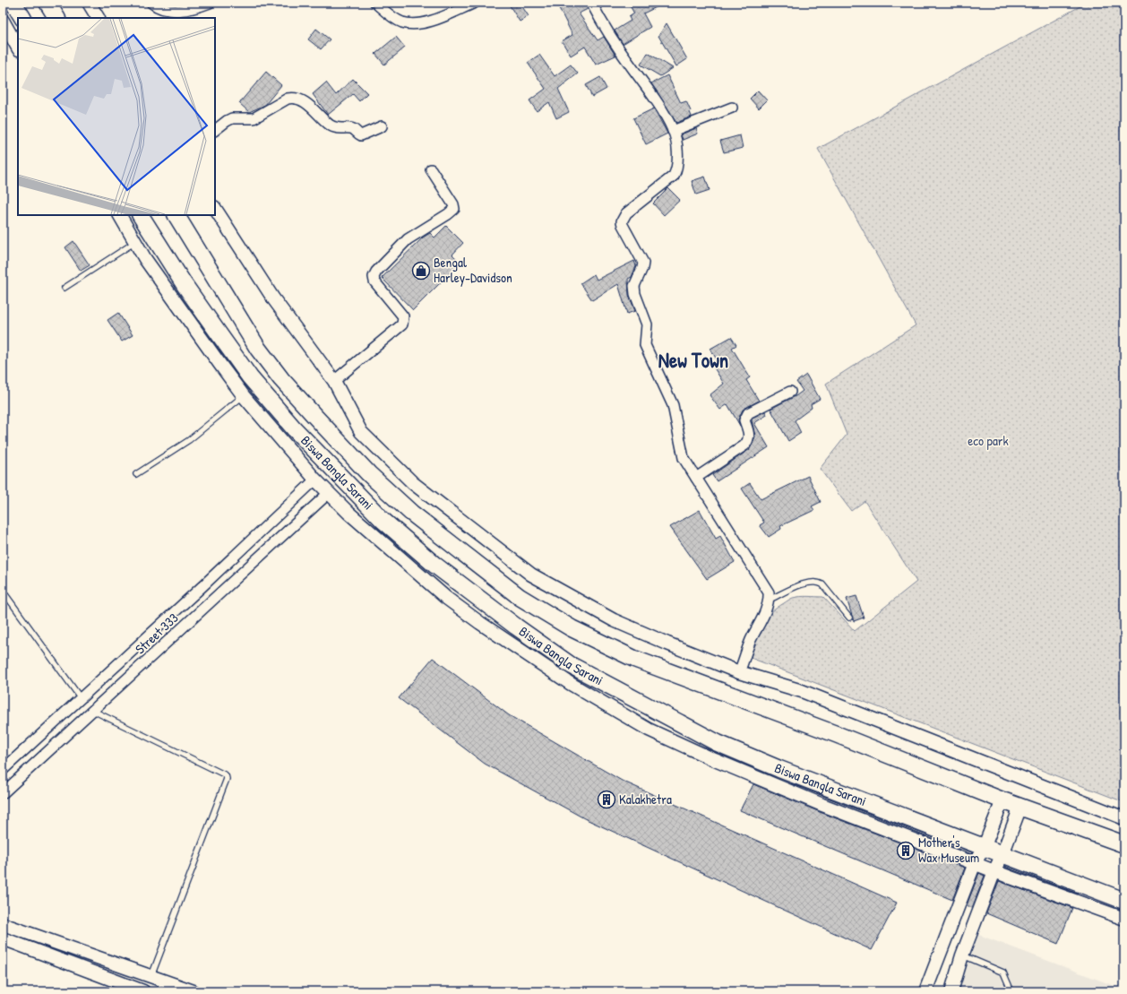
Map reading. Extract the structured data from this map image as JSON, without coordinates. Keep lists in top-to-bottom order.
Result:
{
  "streets": {
    "main road": ["Biswa Bangla Sarani"],
    "street": ["Street 333"]
  },
  "districts": ["New Town"],
  "parks": ["eco park"],
  "places": {
    "shop": ["Bengal Harley-Davidson"],
    "building": ["Kalakhetra", "Mother's Wax Museum"]
  }
}
